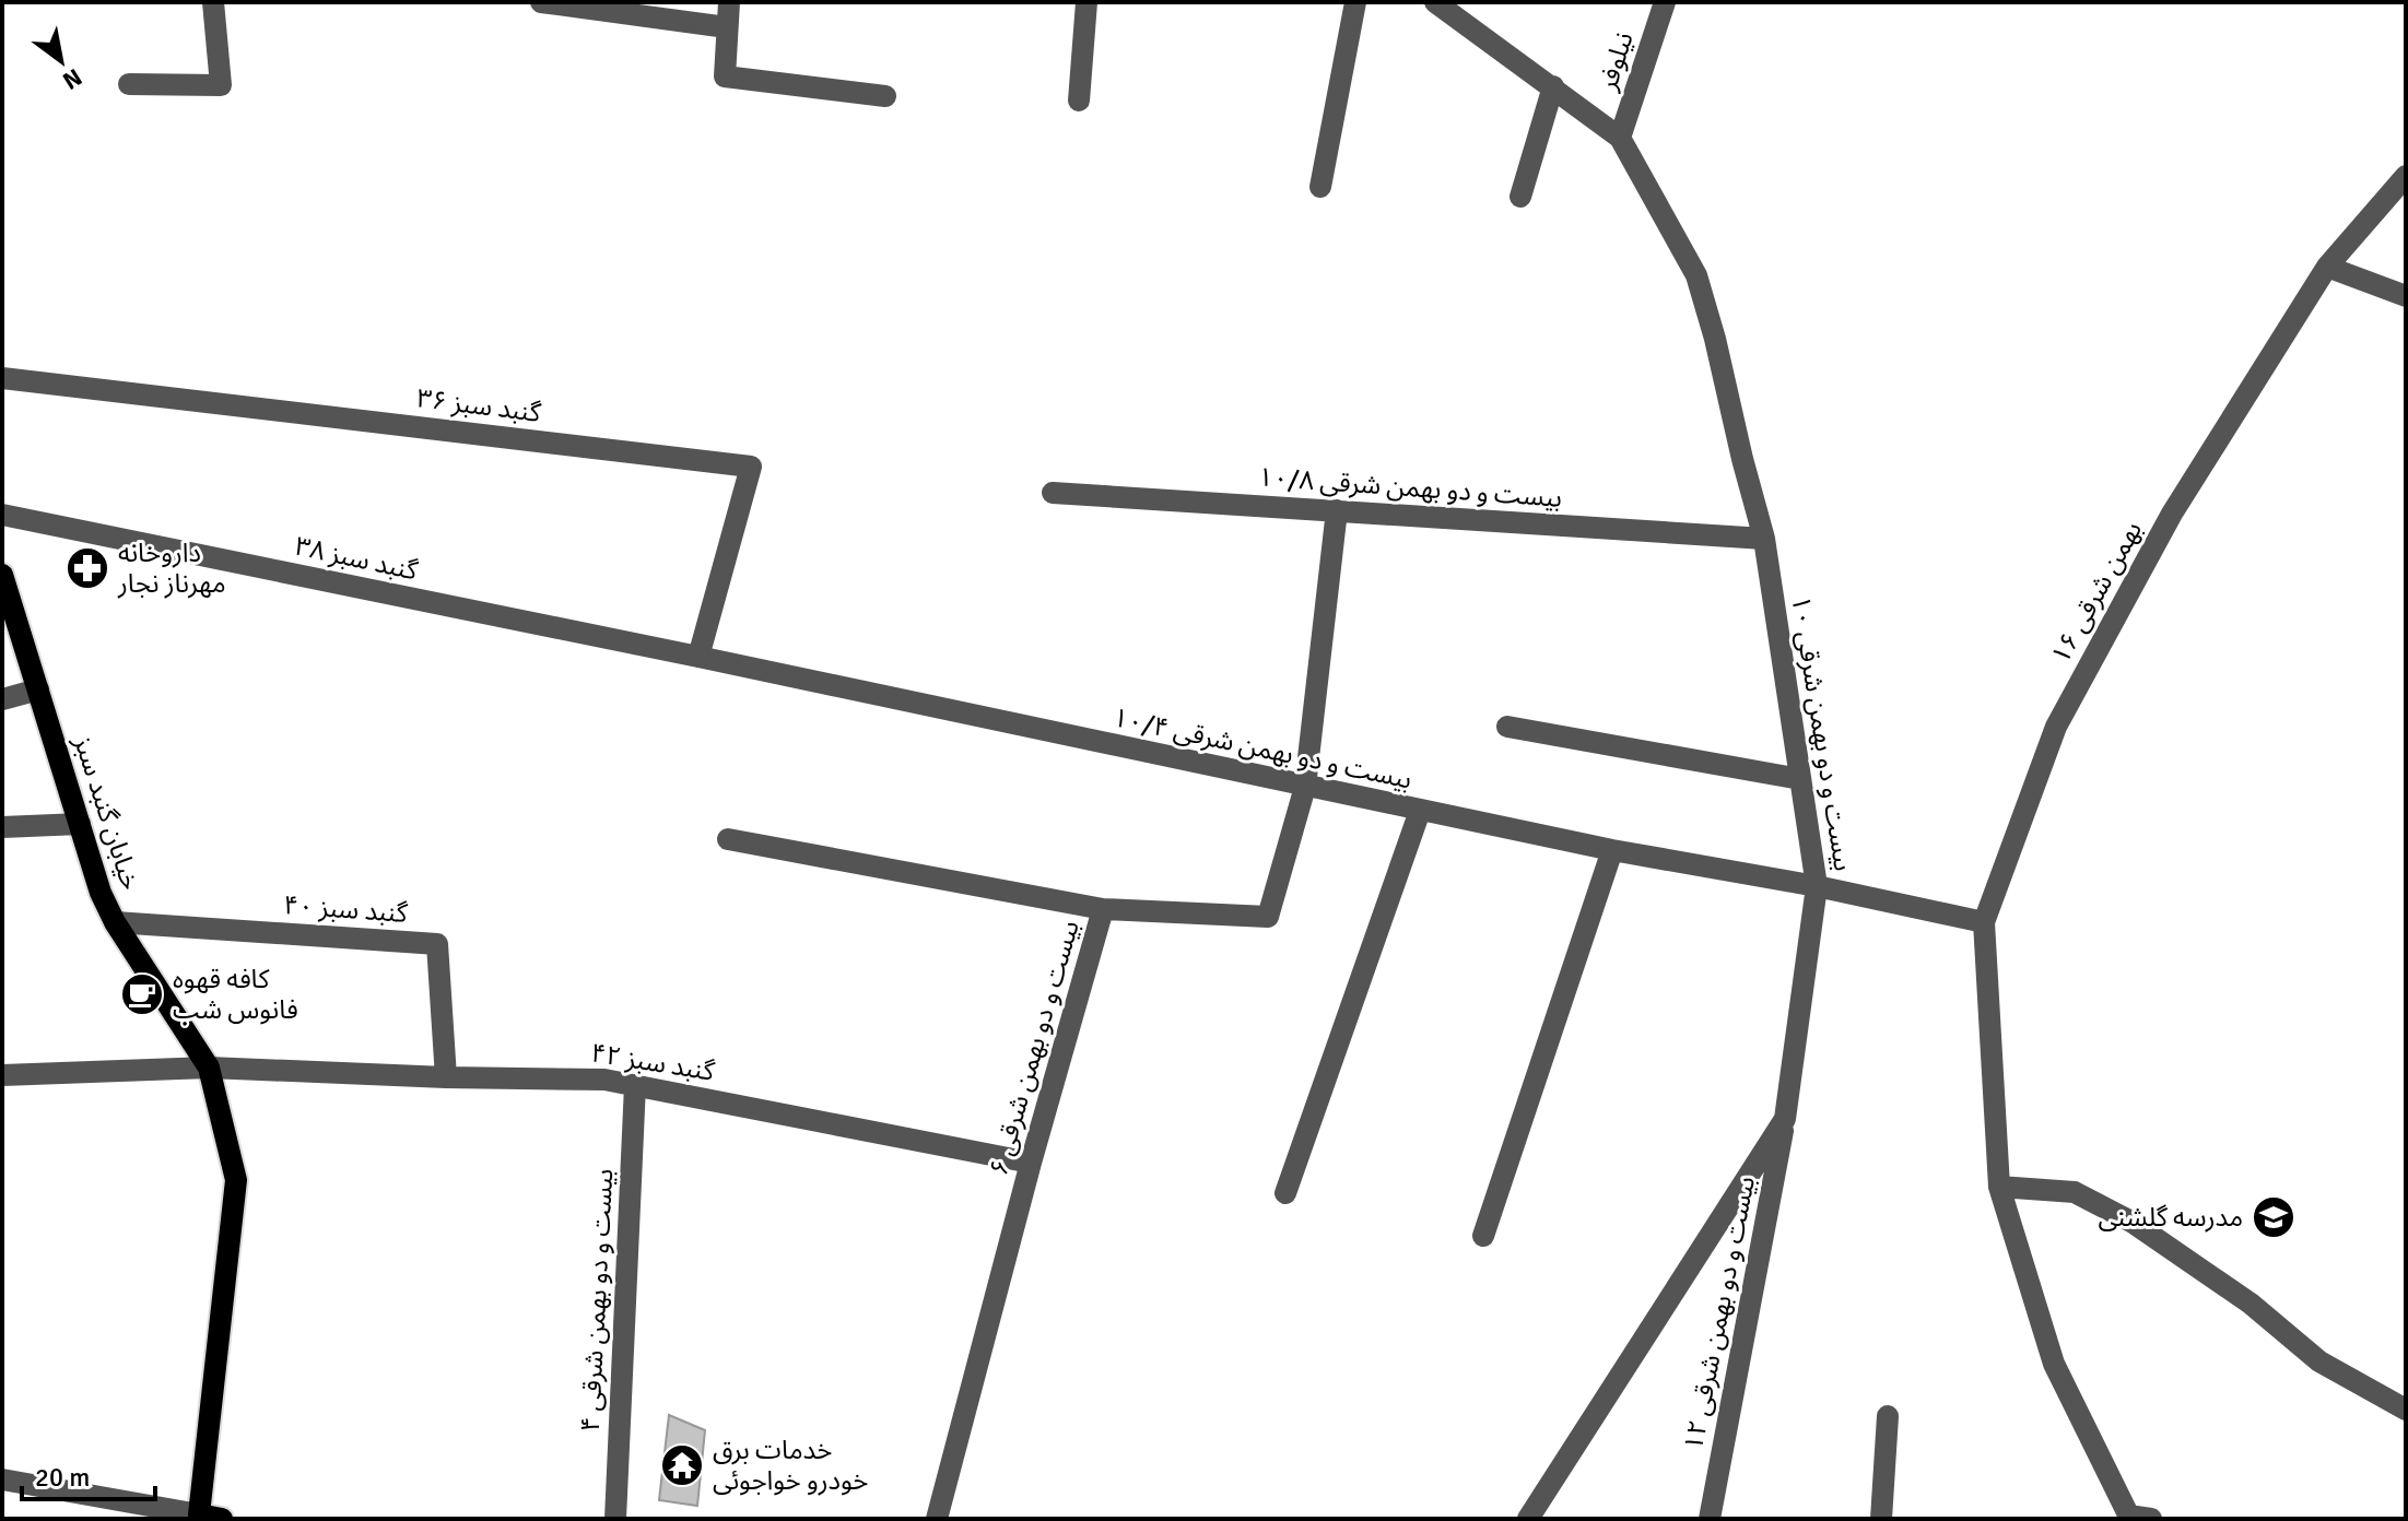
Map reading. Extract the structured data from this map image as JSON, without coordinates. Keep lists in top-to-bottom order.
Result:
{
  "streets": {
    "main road": ["خیابان گنبد سبز"],
    "street": [
      "نیلوفر",
      "گنبد سبز ۳۶",
      "بیست و دو بهمن شرقی ۱۰/۸",
      "گنبد سبز ۳۸",
      "بهمن شرقی ۱۶",
      "بیست و دو بهمن شرقی ۱۰",
      "بیست و دو بهمن شرقی ۱۰/۴",
      "گنبد سبز ۴۰",
      "بیست و دو بهمن شرقی ۶",
      "گنبد سبز ۴۲",
      "بیست و دو بهمن شرقی ۴",
      "بیست و دو بهمن شرقی ۱۲"
    ]
  },
  "crossings": [
    ["نیلوفر", "بیست و دو بهمن شرقی ۱۰"],
    ["گنبد سبز ۳۶", "گنبد سبز ۳۸"],
    ["گنبد سبز ۳۶", "بیست و دو بهمن شرقی ۱۰/۴"],
    ["بیست و دو بهمن شرقی ۱۰/۸", "بیست و دو بهمن شرقی ۱۰"],
    ["گنبد سبز ۳۸", "بیست و دو بهمن شرقی ۱۰/۴"],
    ["بیست و دو بهمن شرقی ۱۰", "بیست و دو بهمن شرقی ۱۰/۴"],
    ["بیست و دو بهمن شرقی ۱۰", "بیست و دو بهمن شرقی ۱۲"],
    ["خیابان گنبد سبز", "گنبد سبز ۴۰"],
    ["خیابان گنبد سبز", "گنبد سبز ۴۲"],
    ["گنبد سبز ۴۰", "گنبد سبز ۴۲"],
    ["بیست و دو بهمن شرقی ۶", "گنبد سبز ۴۲"],
    ["گنبد سبز ۴۲", "بیست و دو بهمن شرقی ۴"]
  ],
  "places": {
    "pharmacy": ["داروخانه مهرناز نجار"],
    "cafe": ["کافه قهوه فانوس شب"],
    "school or university": ["مدرسه گلشنی"],
    "temple": ["خدمات برق خودرو خواجوئی"]
  },
  "scale_bar": "20 m",
  "north": "bottom right"
}
